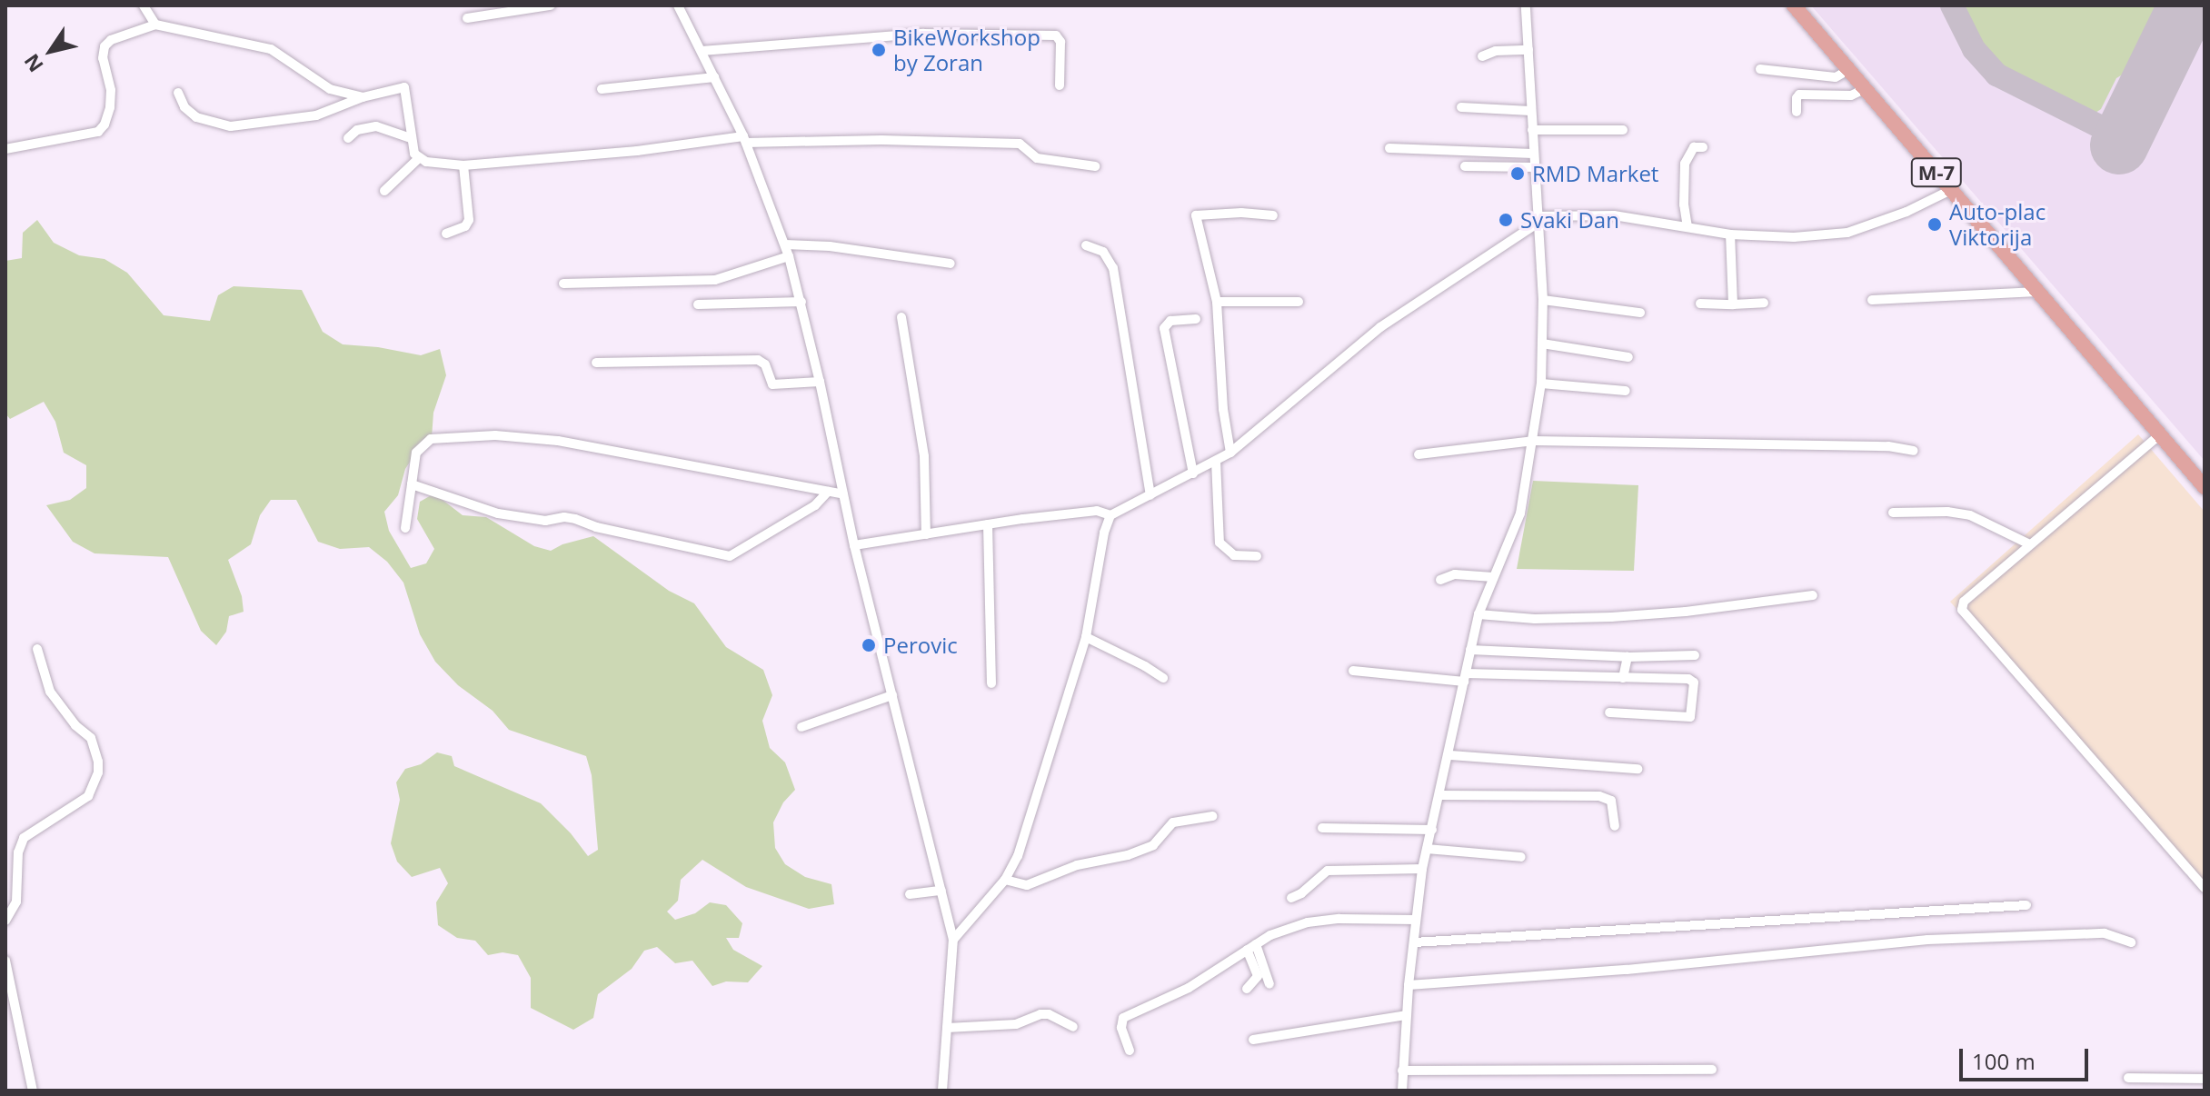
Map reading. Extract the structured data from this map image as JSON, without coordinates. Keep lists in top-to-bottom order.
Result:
{
  "streets": {
    "main road": ["M-7"]
  },
  "places": [
    "BikeWorkshop by Zoran",
    "RMD Market",
    "Svaki Dan",
    "Auto-plac Viktorija",
    "Perovic"
  ],
  "scale_bar": "100 m",
  "north": "bottom left"
}
